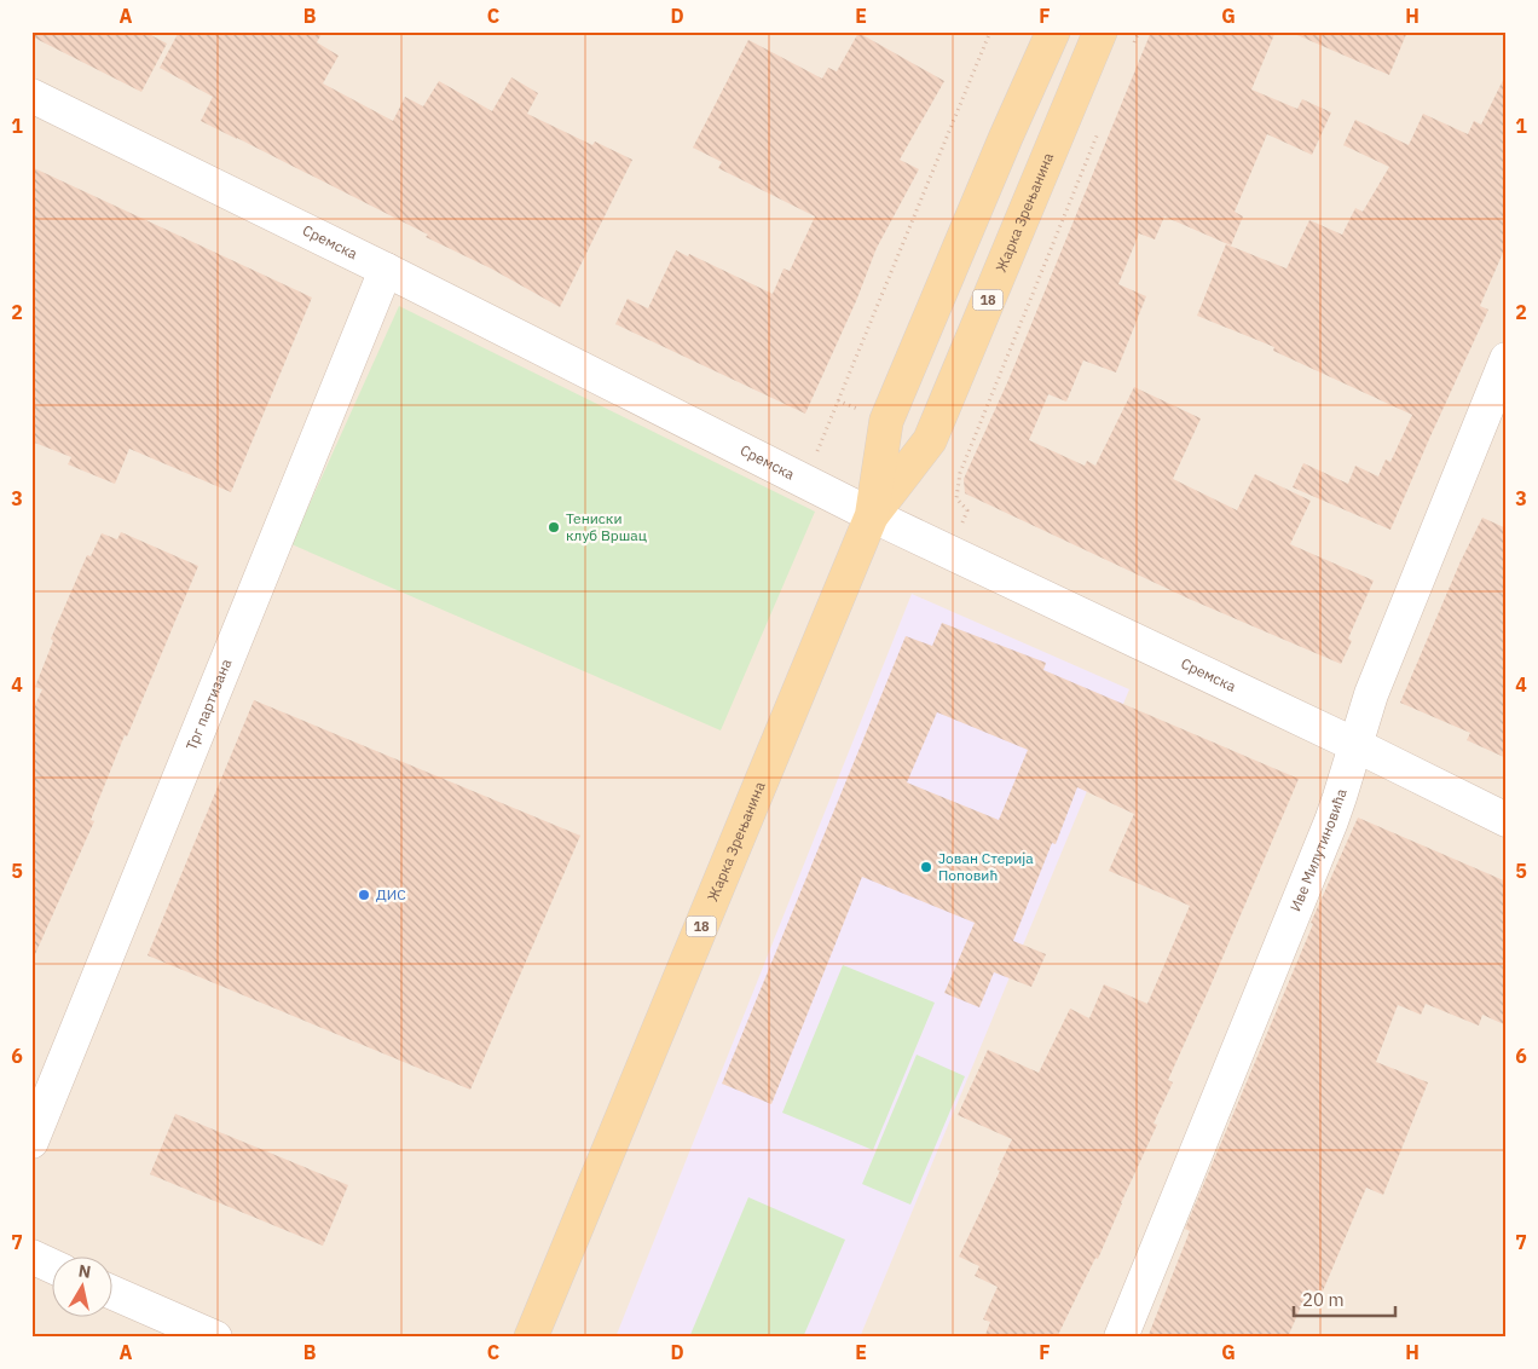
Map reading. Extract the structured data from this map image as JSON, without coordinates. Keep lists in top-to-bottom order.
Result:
{
  "streets": {
    "main road": ["Жарка Зрењанина", "18"],
    "street": ["Сремска", "Трг партизана", "Иве Милутиновића"]
  },
  "crossings": [
    ["Жарка Зрењанина", "Сремска"],
    ["Сремска", "Трг партизана"],
    ["Сремска", "Иве Милутиновића"]
  ],
  "places": ["Тениски клуб Вршац", "Јован Стерија Поповић", "ДИС"],
  "scale_bar": "20 m",
  "north": "top",
  "grid": {
    "columns": [
      "A",
      "B",
      "C",
      "D",
      "E",
      "F",
      "G",
      "H"
    ],
    "rows": [
      "1",
      "2",
      "3",
      "4",
      "5",
      "6",
      "7"
    ]
  }
}
